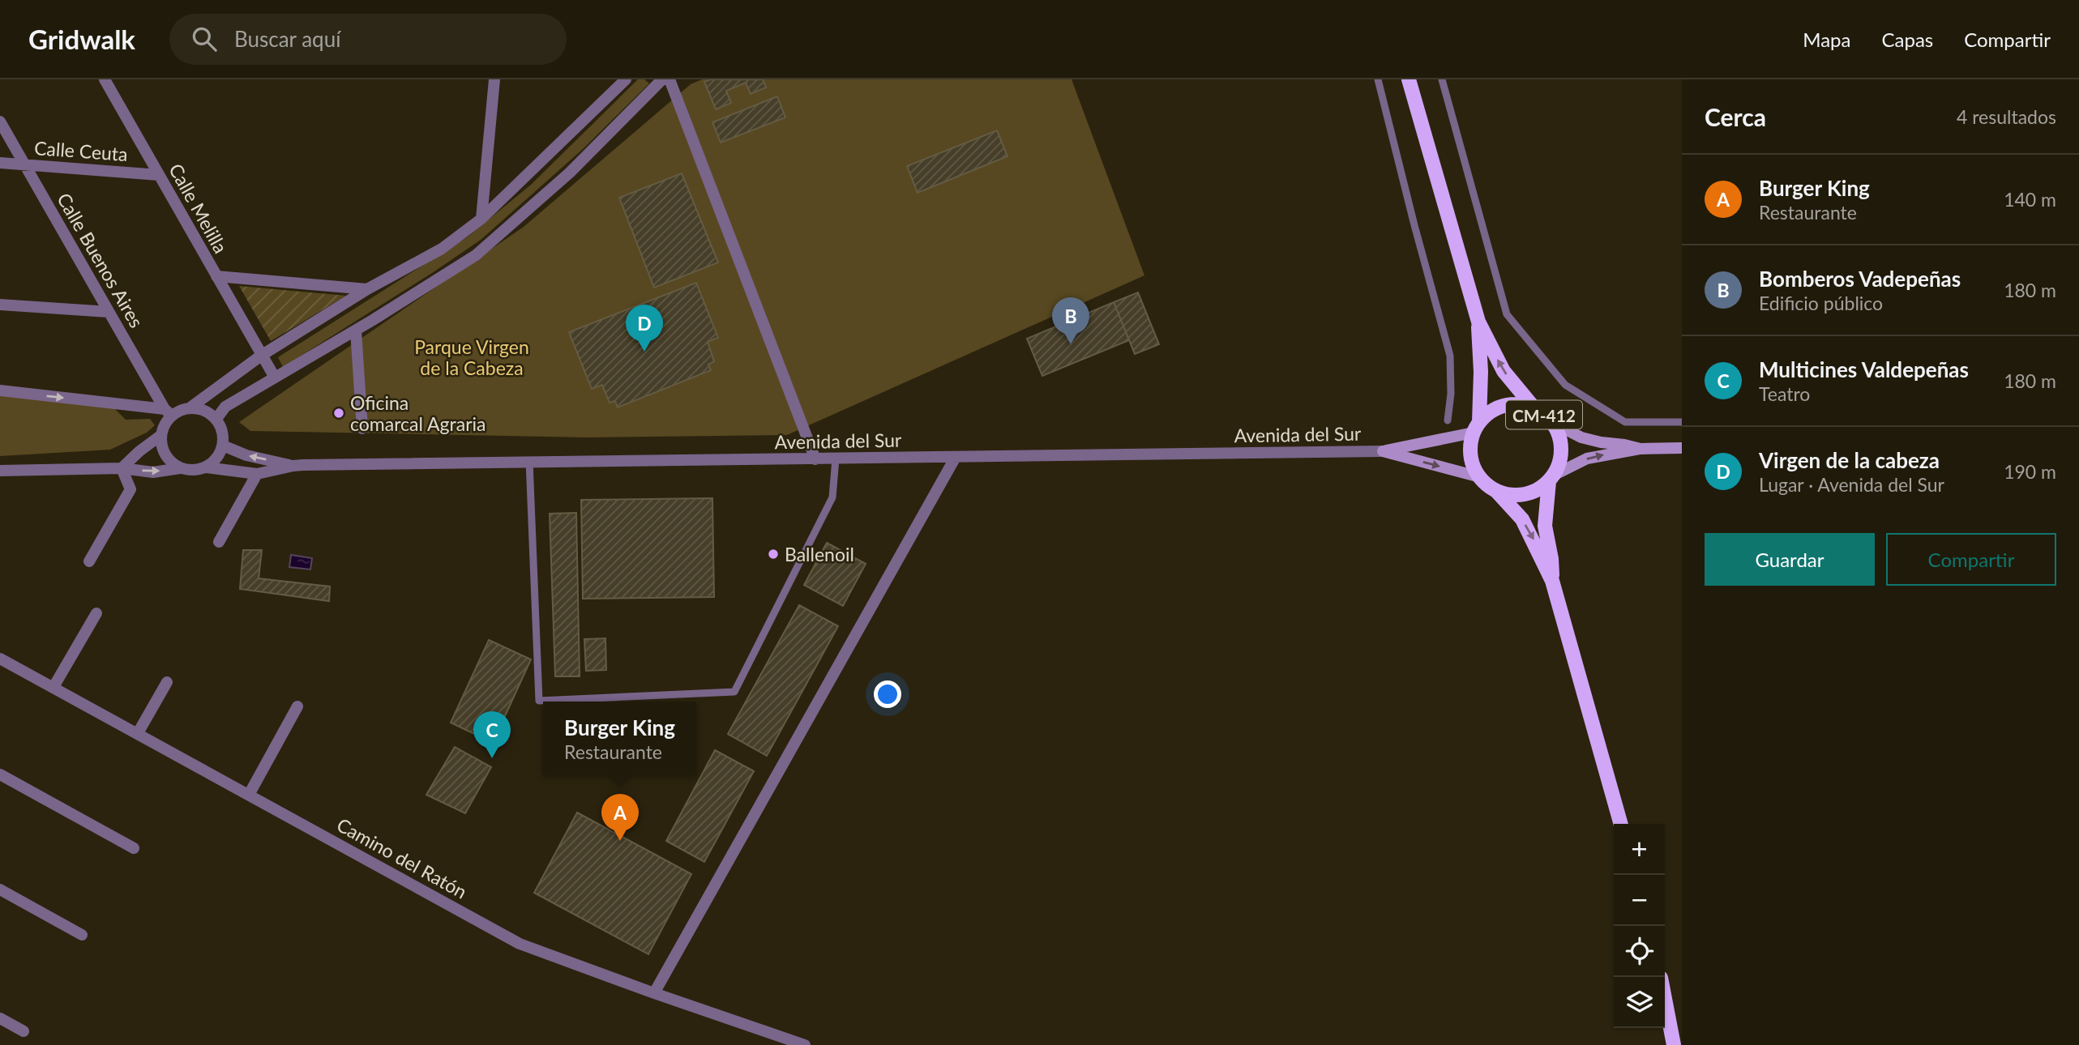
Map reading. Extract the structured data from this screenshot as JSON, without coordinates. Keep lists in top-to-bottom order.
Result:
{
  "streets": {
    "main road": ["CM-412", "Avenida del Sur"],
    "street": [
      "Calle Ceuta",
      "Calle Melilla",
      "Calle Buenos Aires",
      "Camino del Ratón"
    ]
  },
  "crossings": [
    ["Calle Ceuta", "Calle Melilla"],
    ["Calle Ceuta", "Calle Buenos Aires"],
    ["Calle Buenos Aires", "Avenida del Sur"],
    ["CM-412", "Avenida del Sur"]
  ],
  "parks": ["Parque Virgen de la Cabeza"],
  "places": ["Oficina comarcal Agraria", "Ballenoil"],
  "page": {
    "header": "Gridwalk",
    "search": "Buscar aquí",
    "nav": ["Mapa", "Capas", "Compartir"],
    "heading": ["Cerca", "4 resultados"],
    "list": [
      {
        "mark": "A",
        "name": "Burger King",
        "note": "Restaurante",
        "value": "140 m"
      },
      {
        "mark": "B",
        "name": "Bomberos Vadepeñas",
        "note": "Edificio público",
        "value": "180 m"
      },
      {
        "mark": "C",
        "name": "Multicines Valdepeñas",
        "note": "Teatro",
        "value": "180 m"
      },
      {
        "mark": "D",
        "name": "Virgen de la cabeza",
        "note": "Lugar · Avenida del Sur",
        "value": "190 m"
      }
    ],
    "pins": [
      "B",
      "D",
      "C",
      "A"
    ],
    "buttons": ["Guardar", "Compartir"],
    "popup": ["Burger King", "Restaurante"],
    "map_buttons": ["+", "−"]
  }
}
